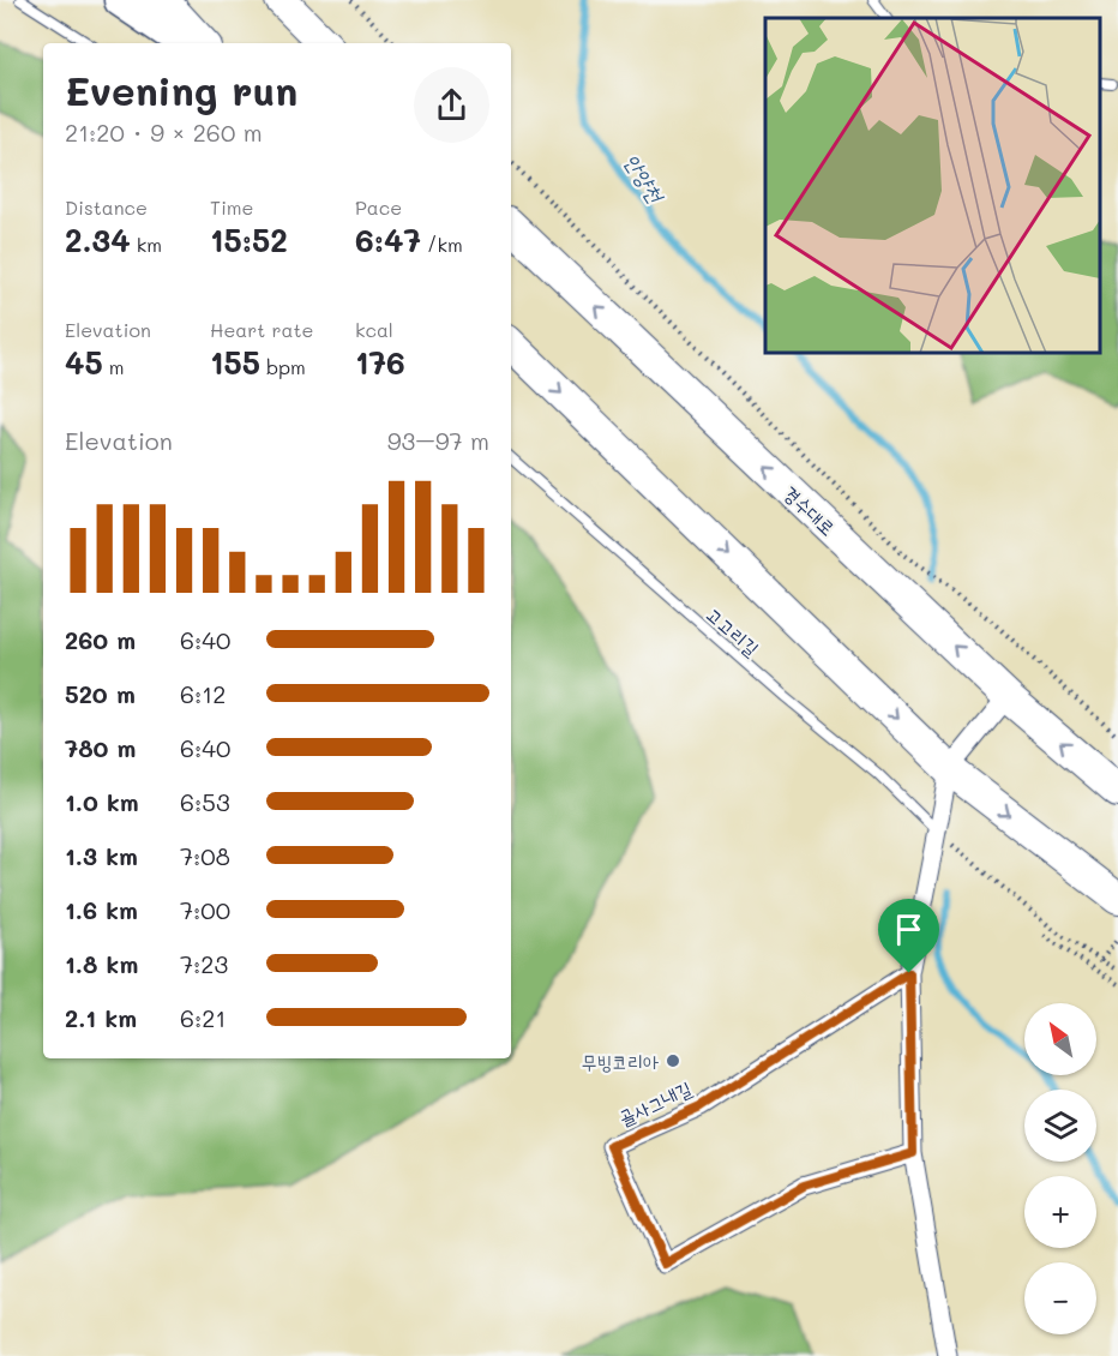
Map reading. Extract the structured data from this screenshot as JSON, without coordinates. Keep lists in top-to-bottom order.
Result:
{
  "streets": {
    "main road": ["경수대로"],
    "street": ["골사그내길"],
    "lane": ["고고리길"]
  },
  "water": ["안양천"],
  "places": ["무빙코리아"],
  "north": "top left",
  "page": {
    "heading": ["Evening run", "21:20 · 9 × 260 m"],
    "stats": [
      ["Distance", "2.34 km"],
      ["Time", "15:52"],
      ["Pace", "6:47 /km"],
      ["Elevation", "45 m"],
      ["Heart rate", "155 bpm"],
      ["kcal", "176"]
    ],
    "chart": ["Elevation", "93–97 m"],
    "list": [
      {
        "name": "260 m",
        "note": "6:40"
      },
      {
        "name": "520 m",
        "note": "6:12"
      },
      {
        "name": "780 m",
        "note": "6:40"
      },
      {
        "name": "1.0 km",
        "note": "6:53"
      },
      {
        "name": "1.3 km",
        "note": "7:08"
      },
      {
        "name": "1.6 km",
        "note": "7:00"
      },
      {
        "name": "1.8 km",
        "note": "7:23"
      },
      {
        "name": "2.1 km",
        "note": "6:21"
      }
    ],
    "map_buttons": ["+", "−"]
  }
}
